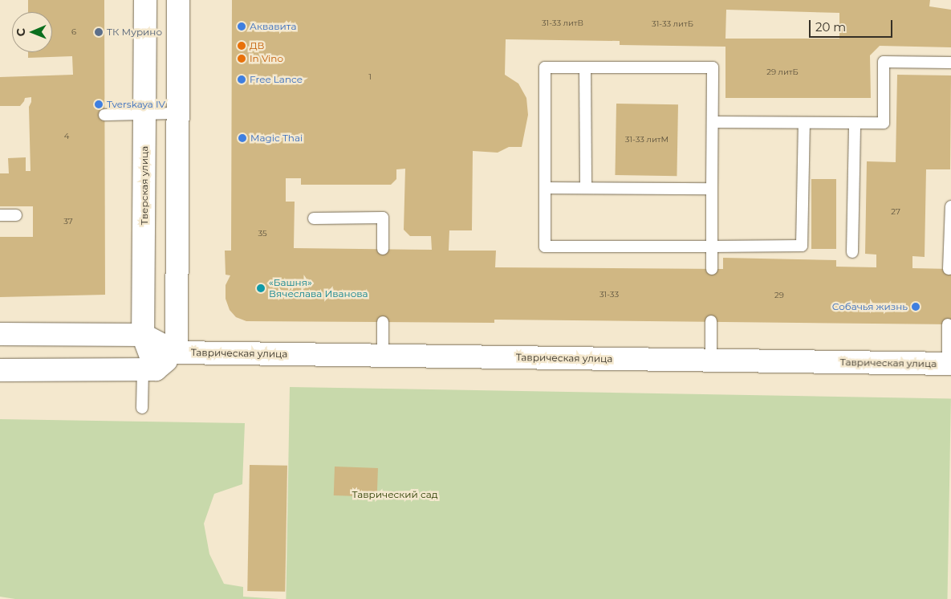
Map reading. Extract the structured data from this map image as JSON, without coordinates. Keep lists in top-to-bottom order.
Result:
{
  "streets": {
    "street": ["Тверская улица", "Таврическая улица"]
  },
  "crossings": [
    ["Тверская улица", "Таврическая улица"]
  ],
  "parks": ["Таврический сад"],
  "places": [
    "Аквавита",
    "ТК Мурино",
    "ДВ",
    "In Vino",
    "Free Lance",
    "Tverskaya IV",
    "Magic Thai",
    "«Башня» Вячеслава Иванова",
    "Собачья жизнь"
  ],
  "house_numbers": [
    "31-33 литВ",
    "31-33 литБ",
    "6",
    "29 литБ",
    "1",
    "4",
    "31-33 литМ",
    "27",
    "37",
    "35",
    "31-33",
    "29"
  ],
  "scale_bar": "20 m",
  "north": "left"
}
